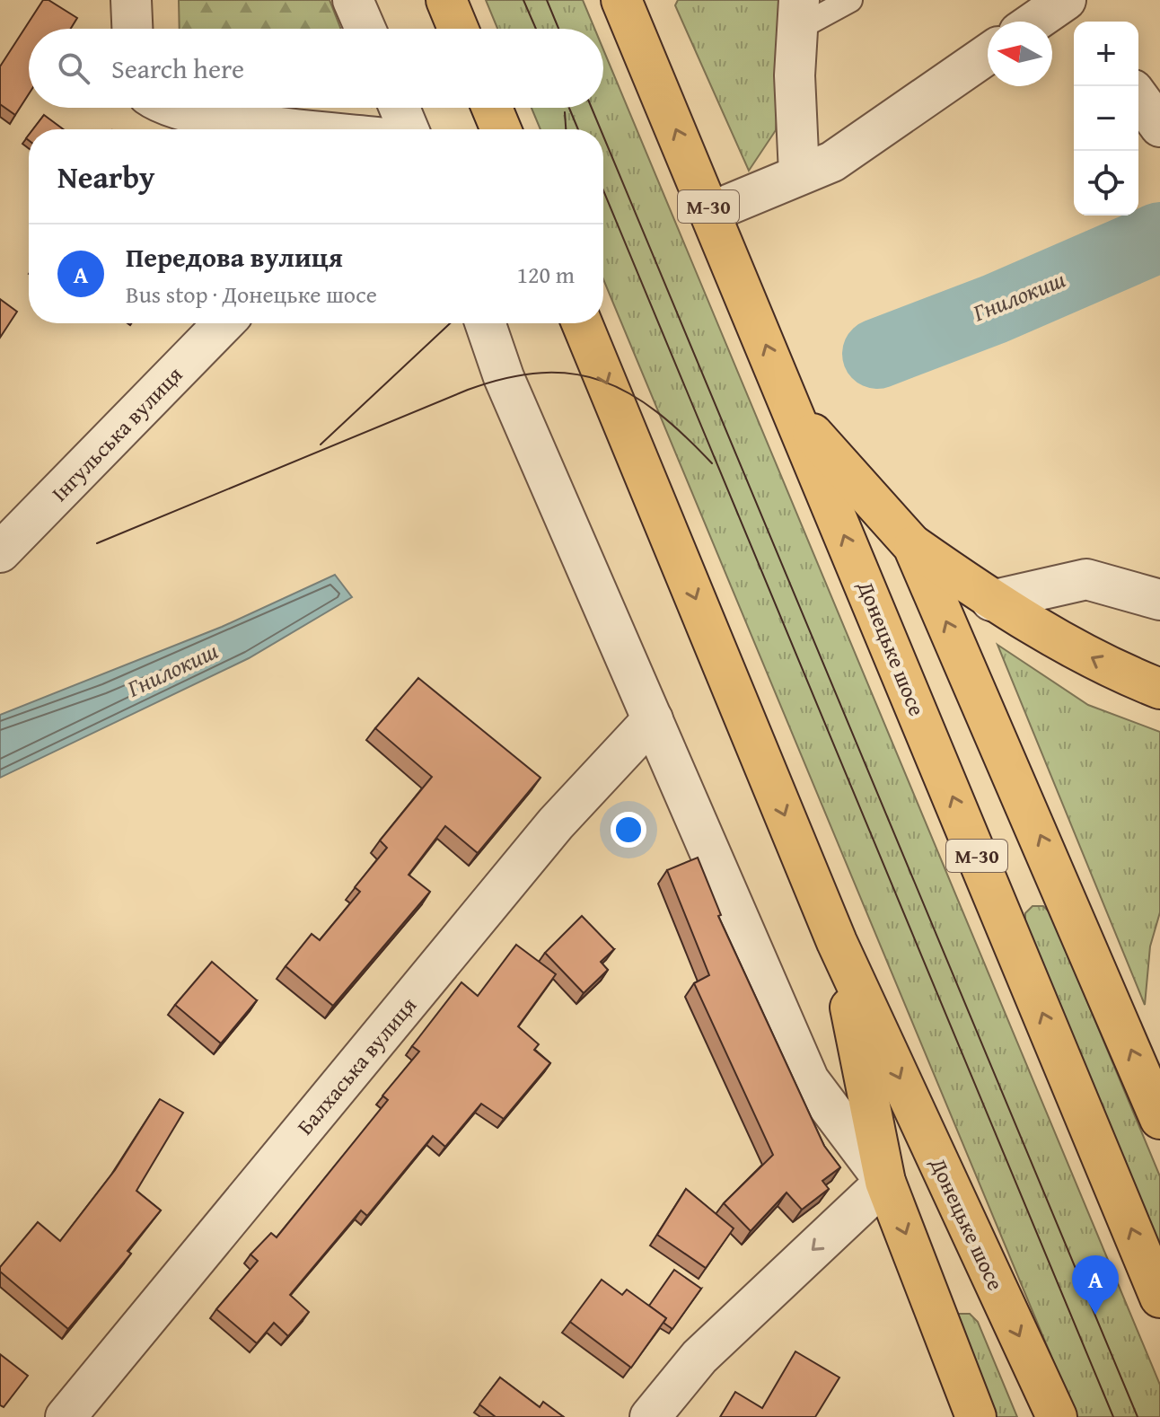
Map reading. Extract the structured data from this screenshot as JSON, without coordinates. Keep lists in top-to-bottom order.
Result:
{
  "streets": {
    "highway": ["М-30", "Донецьке шосе"],
    "street": ["Інгульська вулиця", "Балхаська вулиця"]
  },
  "water": ["Гнилокиш"],
  "north": "left",
  "page": {
    "map_buttons": ["+", "−"],
    "search": "Search here",
    "heading": "Nearby",
    "list": [
      {
        "mark": "A",
        "name": "Передова вулиця",
        "note": "Bus stop · Донецьке шосе",
        "value": "120 m"
      }
    ],
    "pins": "A"
  }
}
